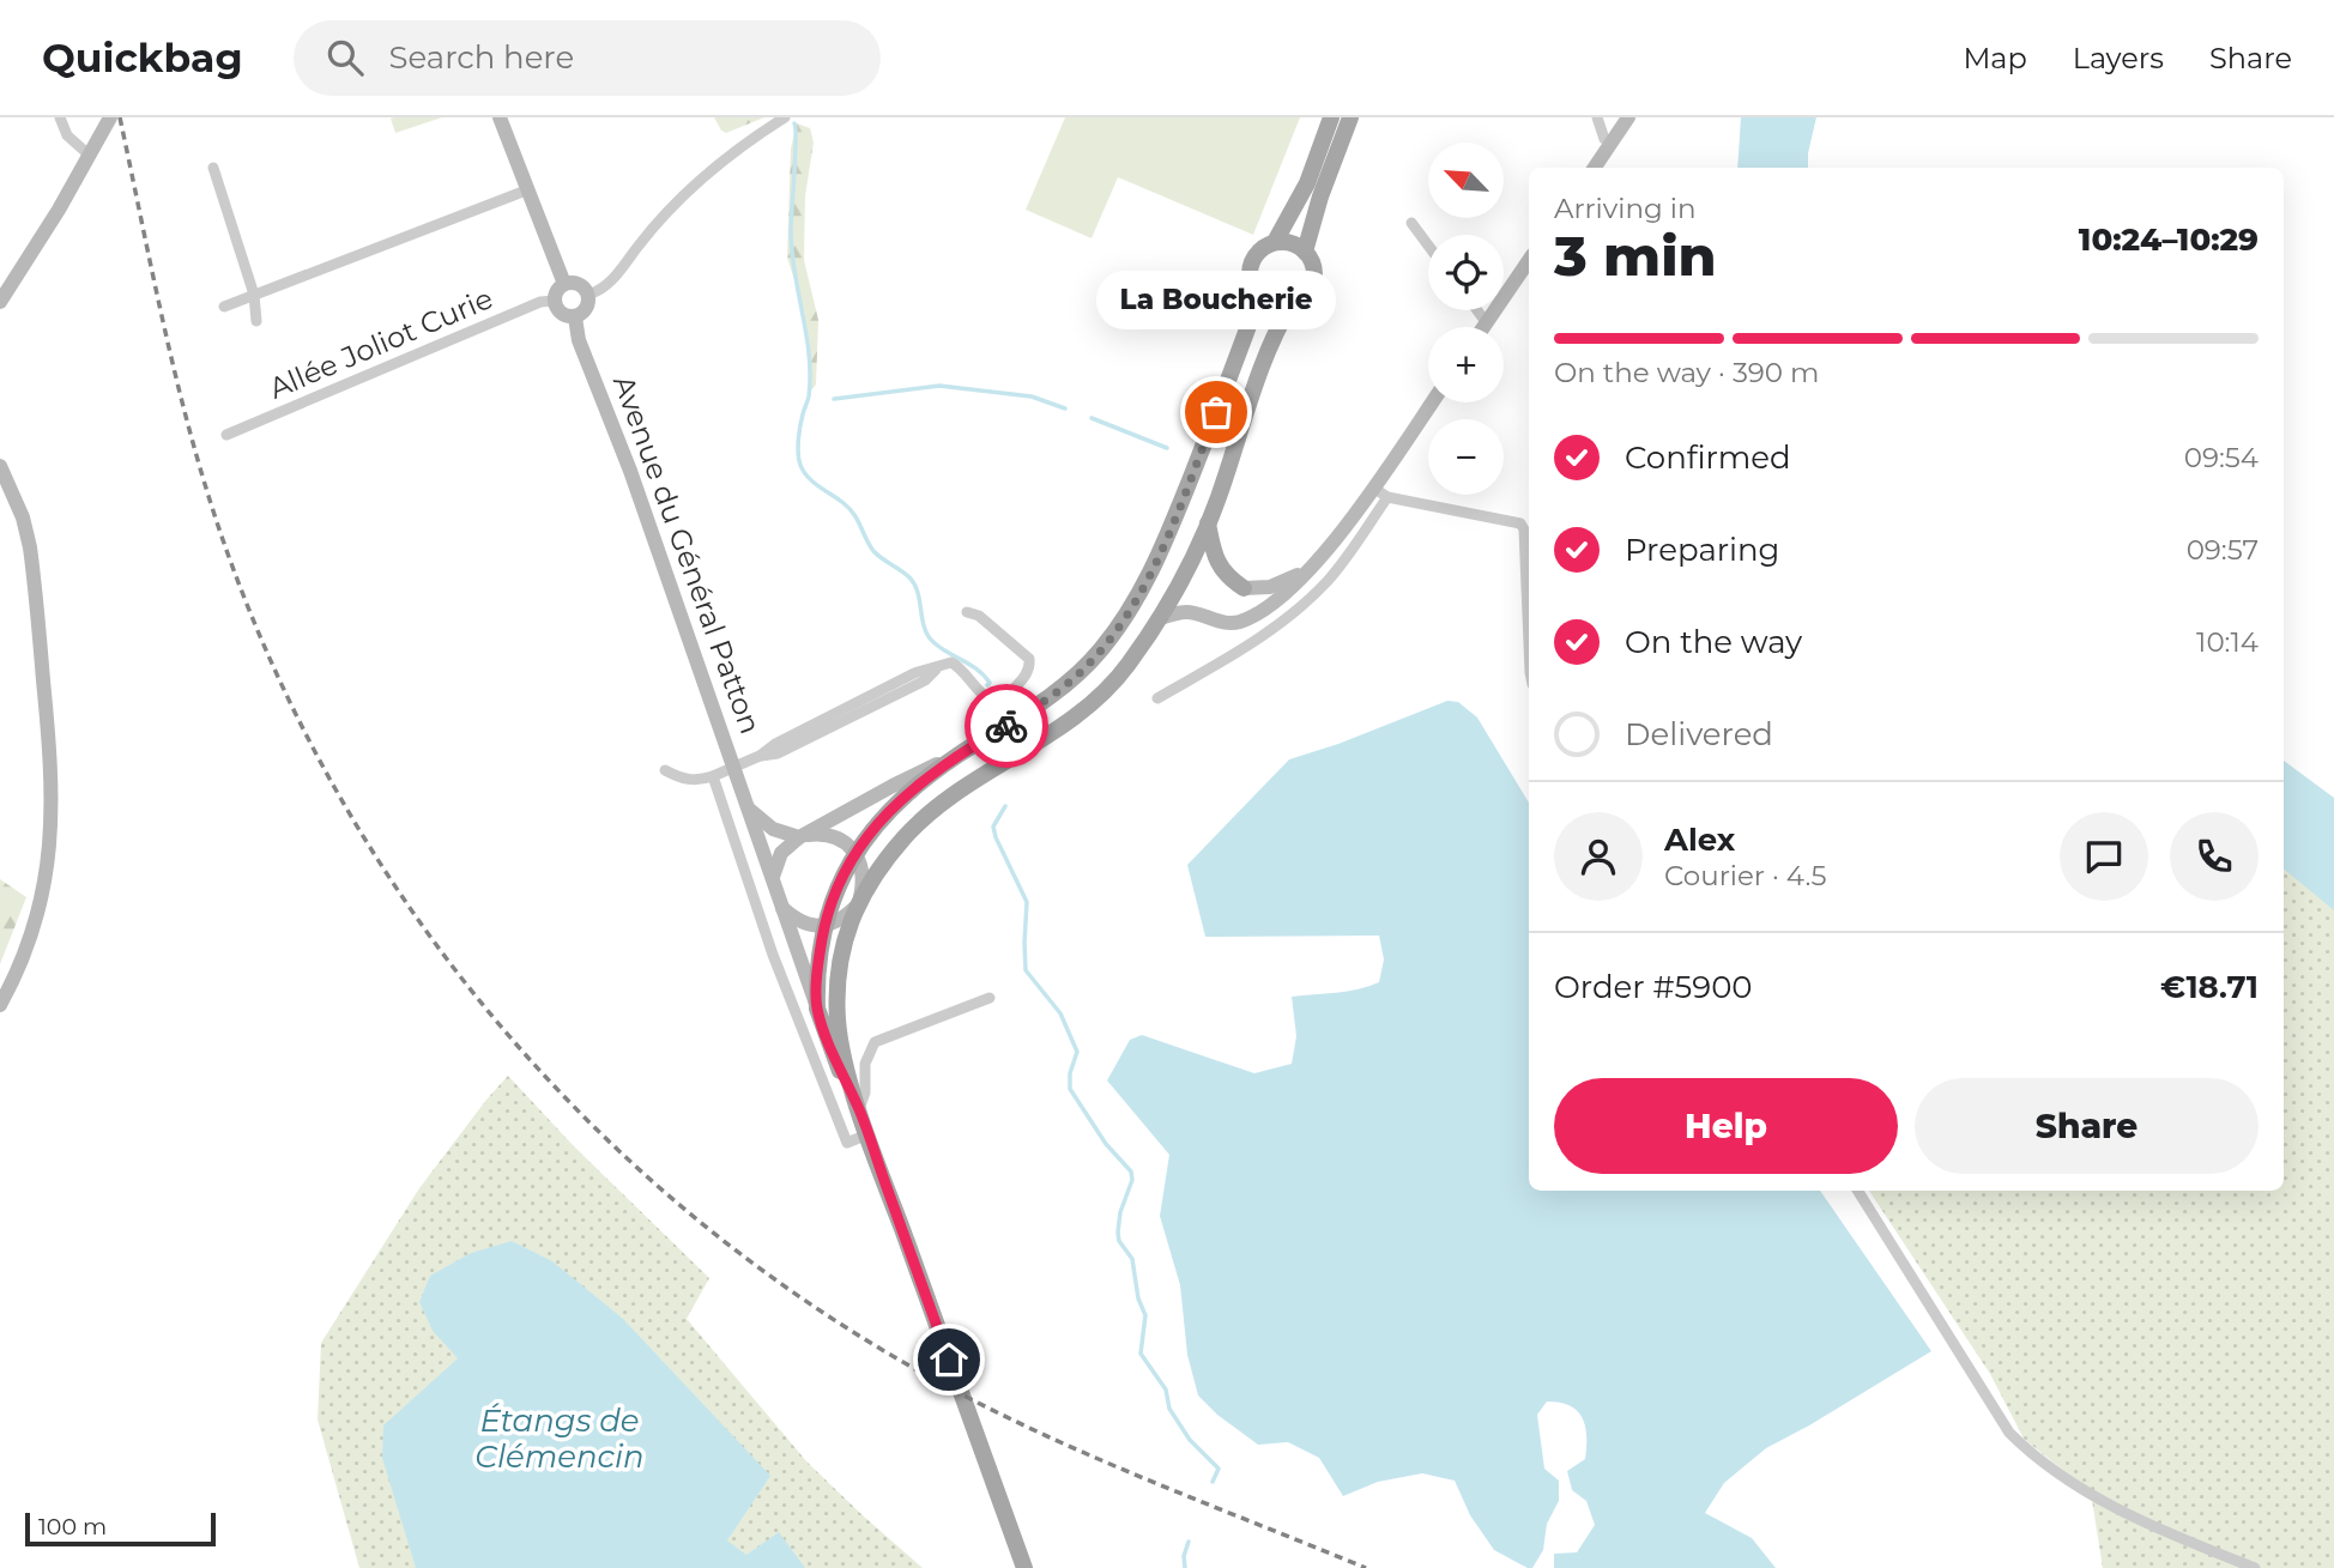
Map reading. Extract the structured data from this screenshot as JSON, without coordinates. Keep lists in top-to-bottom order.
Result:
{
  "streets": {
    "main road": ["Avenue du Général Patton"],
    "street": ["Allée Joliot Curie"]
  },
  "crossings": [
    ["Allée Joliot Curie", "Avenue du Général Patton"]
  ],
  "water": ["Étangs de Clémencin"],
  "places": ["La Boucherie"],
  "scale_bar": "100 m",
  "north": "top left",
  "page": {
    "header": "Quickbag",
    "search": "Search here",
    "nav": ["Map", "Layers", "Share"],
    "map_buttons": ["+", "−"],
    "heading": ["3 min", "Arriving in", "10:24–10:29"],
    "panel": [
      "Alex",
      "Courier · 4.5",
      "Order #5900",
      "€18.71"
    ],
    "bubble": "La Boucherie",
    "bar": "On the way · 390 m",
    "list": [
      ["Confirmed", "09:54"],
      ["Preparing", "09:57"],
      ["On the way", "10:14"],
      "Delivered"
    ],
    "buttons": ["Help", "Share"],
    "scale": "100 m"
  }
}
